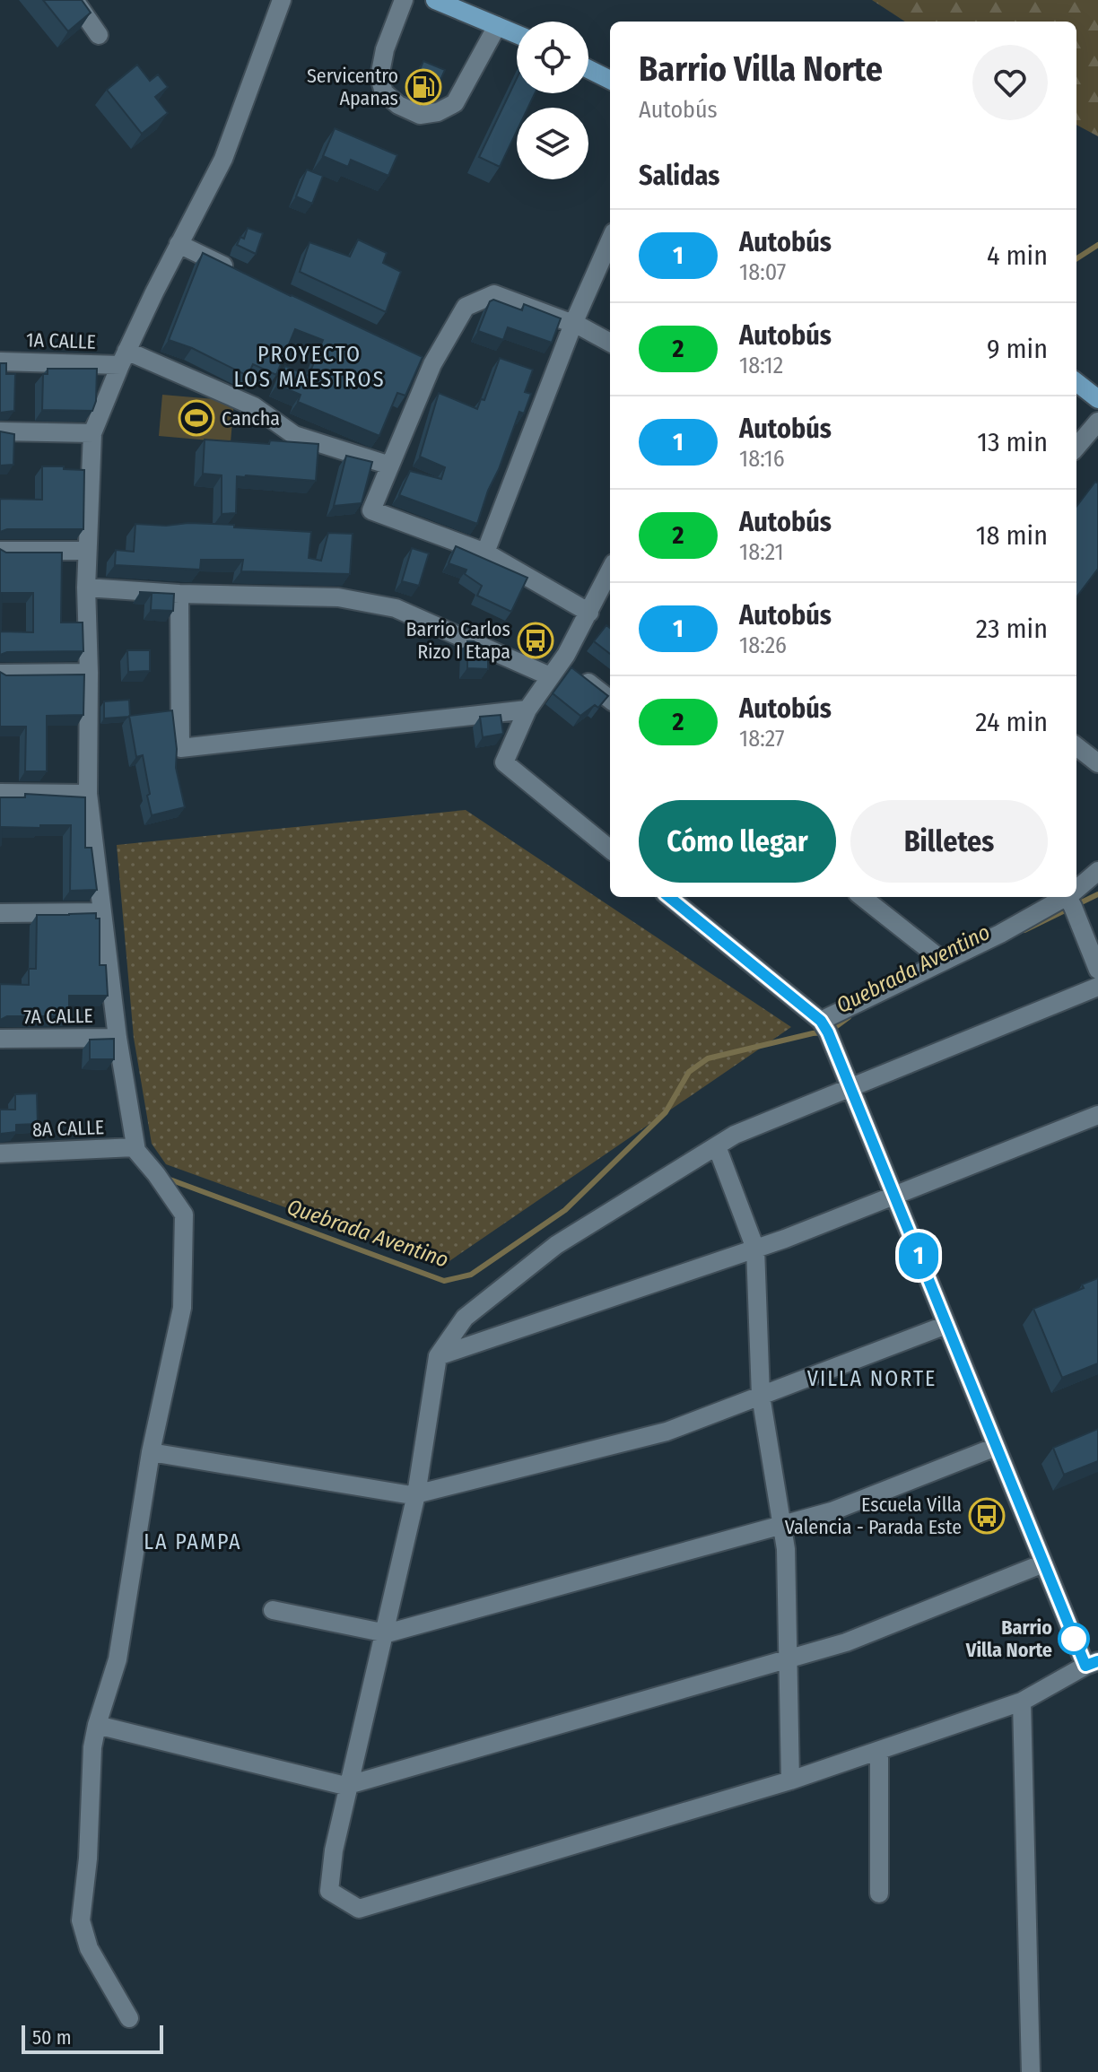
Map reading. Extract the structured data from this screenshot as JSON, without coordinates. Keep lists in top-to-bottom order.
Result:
{
  "streets": {
    "street": ["1A CALLE", "7A CALLE", "8A CALLE"]
  },
  "districts": ["PROYECTO LOS MAESTROS", "VILLA NORTE", "LA PAMPA"],
  "water": ["Quebrada Aventino"],
  "places": {
    "fuel station": ["Servicentro Apanas"],
    "sports": ["Cancha"],
    "bus stop": ["Barrio Carlos Rizo I Etapa", "Escuela Villa Valencia - Parada Este"],
    "other": ["Barrio Villa Norte"]
  },
  "lines": ["bus line 1"],
  "scale_bar": "50 m",
  "page": {
    "on_map": "1",
    "heading": [
      ["Barrio Villa Norte", "Autobús"],
      "Salidas"
    ],
    "list": [
      {
        "mark": "1",
        "name": "Autobús",
        "note": "18:07",
        "value": "4 min"
      },
      {
        "mark": "2",
        "name": "Autobús",
        "note": "18:12",
        "value": "9 min"
      },
      {
        "mark": "1",
        "name": "Autobús",
        "note": "18:16",
        "value": "13 min"
      },
      {
        "mark": "2",
        "name": "Autobús",
        "note": "18:21",
        "value": "18 min"
      },
      {
        "mark": "1",
        "name": "Autobús",
        "note": "18:26",
        "value": "23 min"
      },
      {
        "mark": "2",
        "name": "Autobús",
        "note": "18:27",
        "value": "24 min"
      }
    ],
    "buttons": ["Cómo llegar", "Billetes"],
    "scale": "50 m"
  }
}
